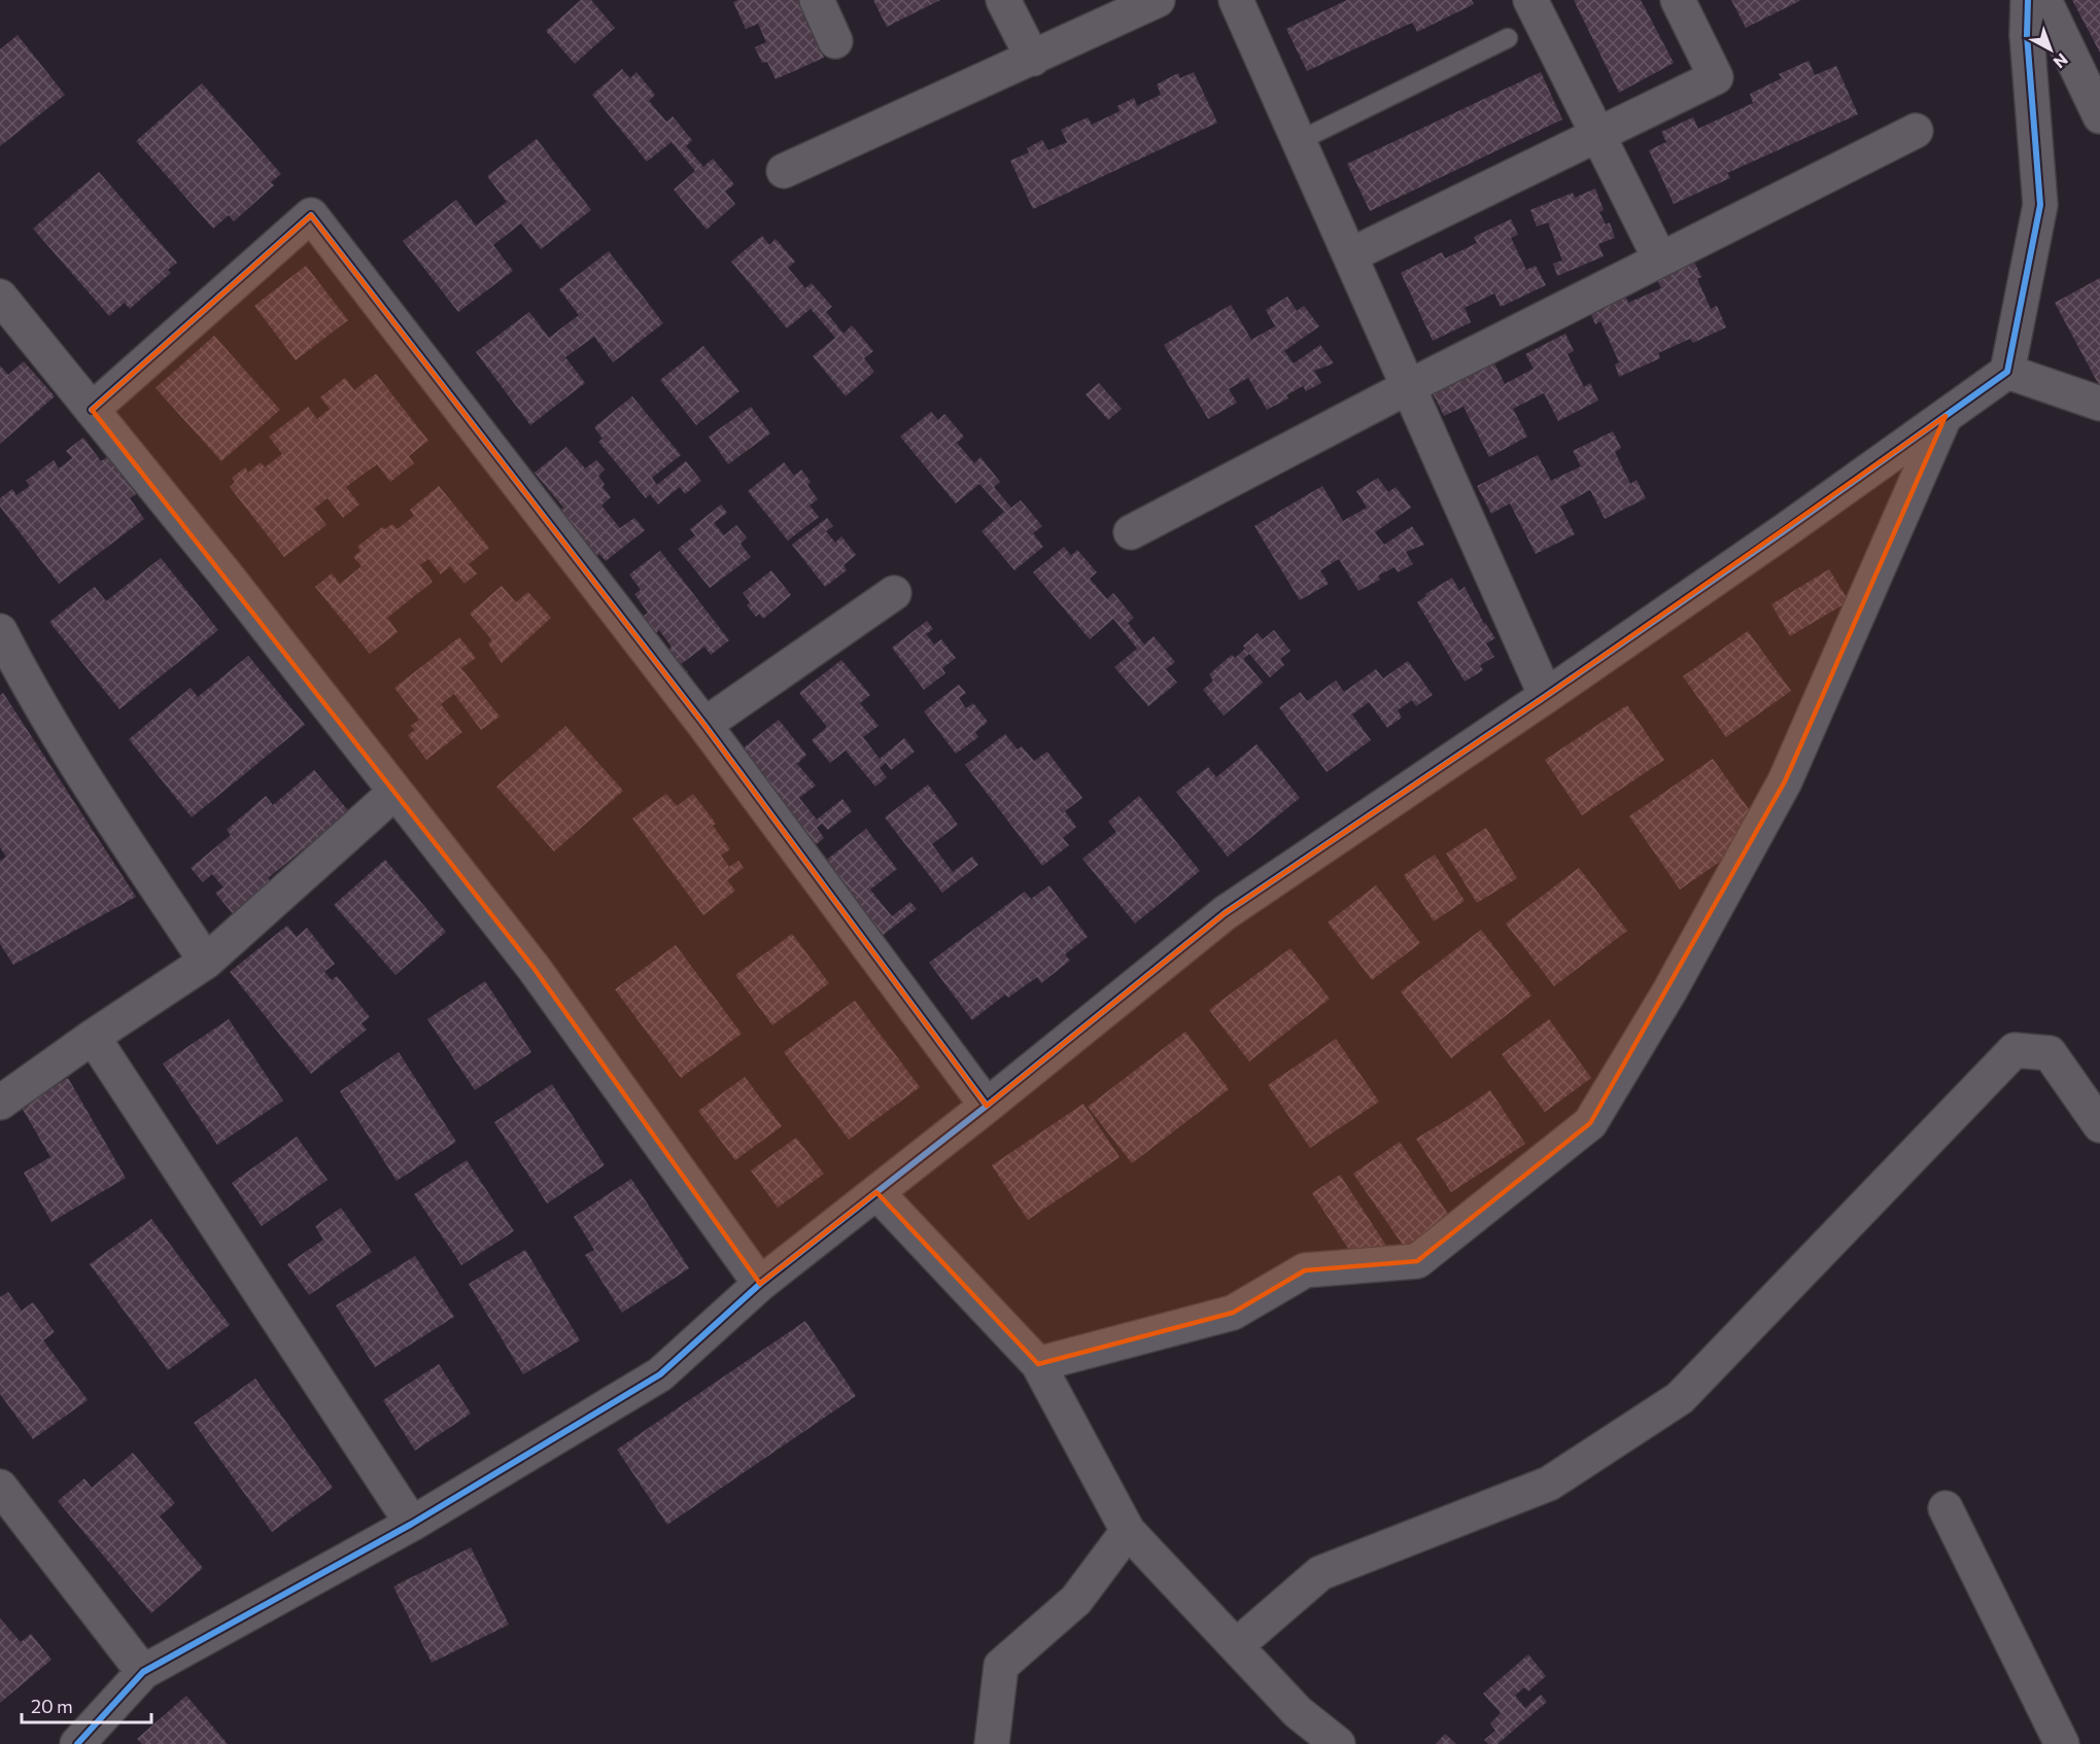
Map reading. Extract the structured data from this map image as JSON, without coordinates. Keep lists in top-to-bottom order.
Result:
{
  "scale_bar": "20 m",
  "north": "bottom right"
}
